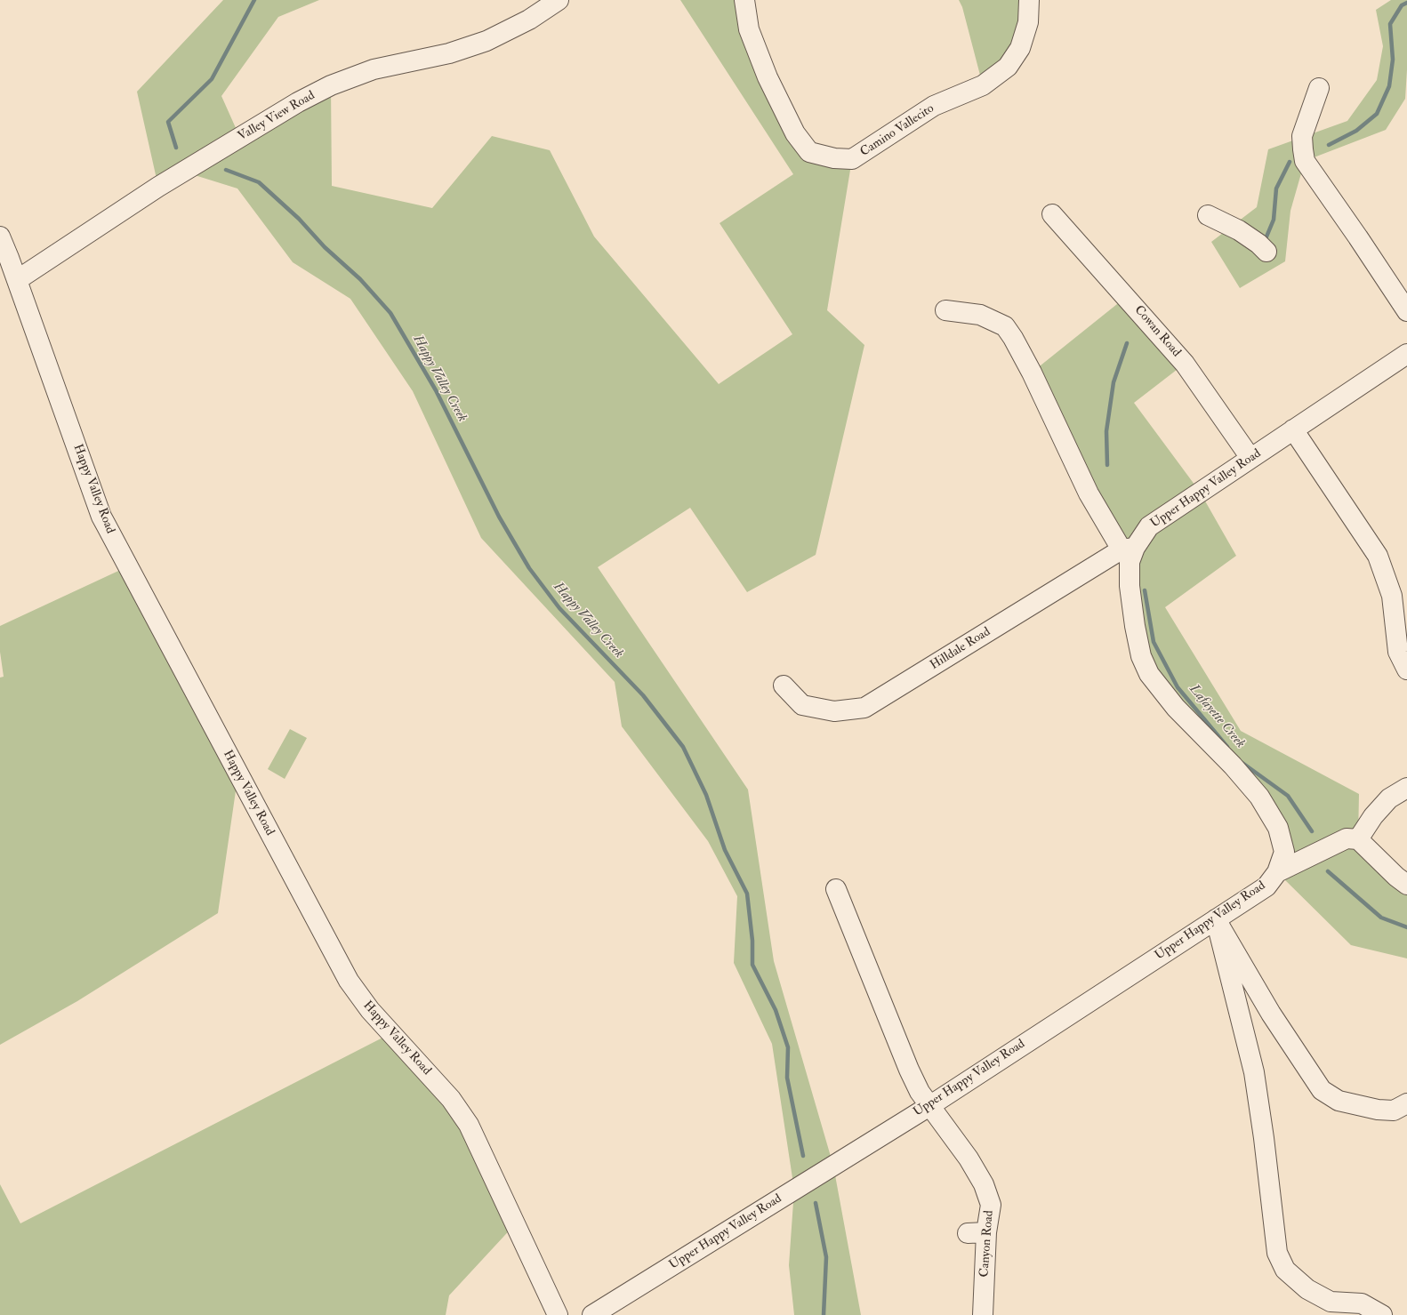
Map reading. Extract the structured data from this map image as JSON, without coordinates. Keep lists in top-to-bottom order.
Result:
{
  "streets": {
    "street": [
      "Valley View Road",
      "Camino Vallecito",
      "Cowan Road",
      "Happy Valley Road",
      "Upper Happy Valley Road",
      "Hilldale Road",
      "Canyon Road"
    ]
  },
  "crossings": [
    ["Valley View Road", "Happy Valley Road"],
    ["Cowan Road", "Upper Happy Valley Road"],
    ["Upper Happy Valley Road", "Hilldale Road"],
    ["Upper Happy Valley Road", "Canyon Road"]
  ],
  "water": ["Happy Valley Creek", "Lafayette Creek"]
}
